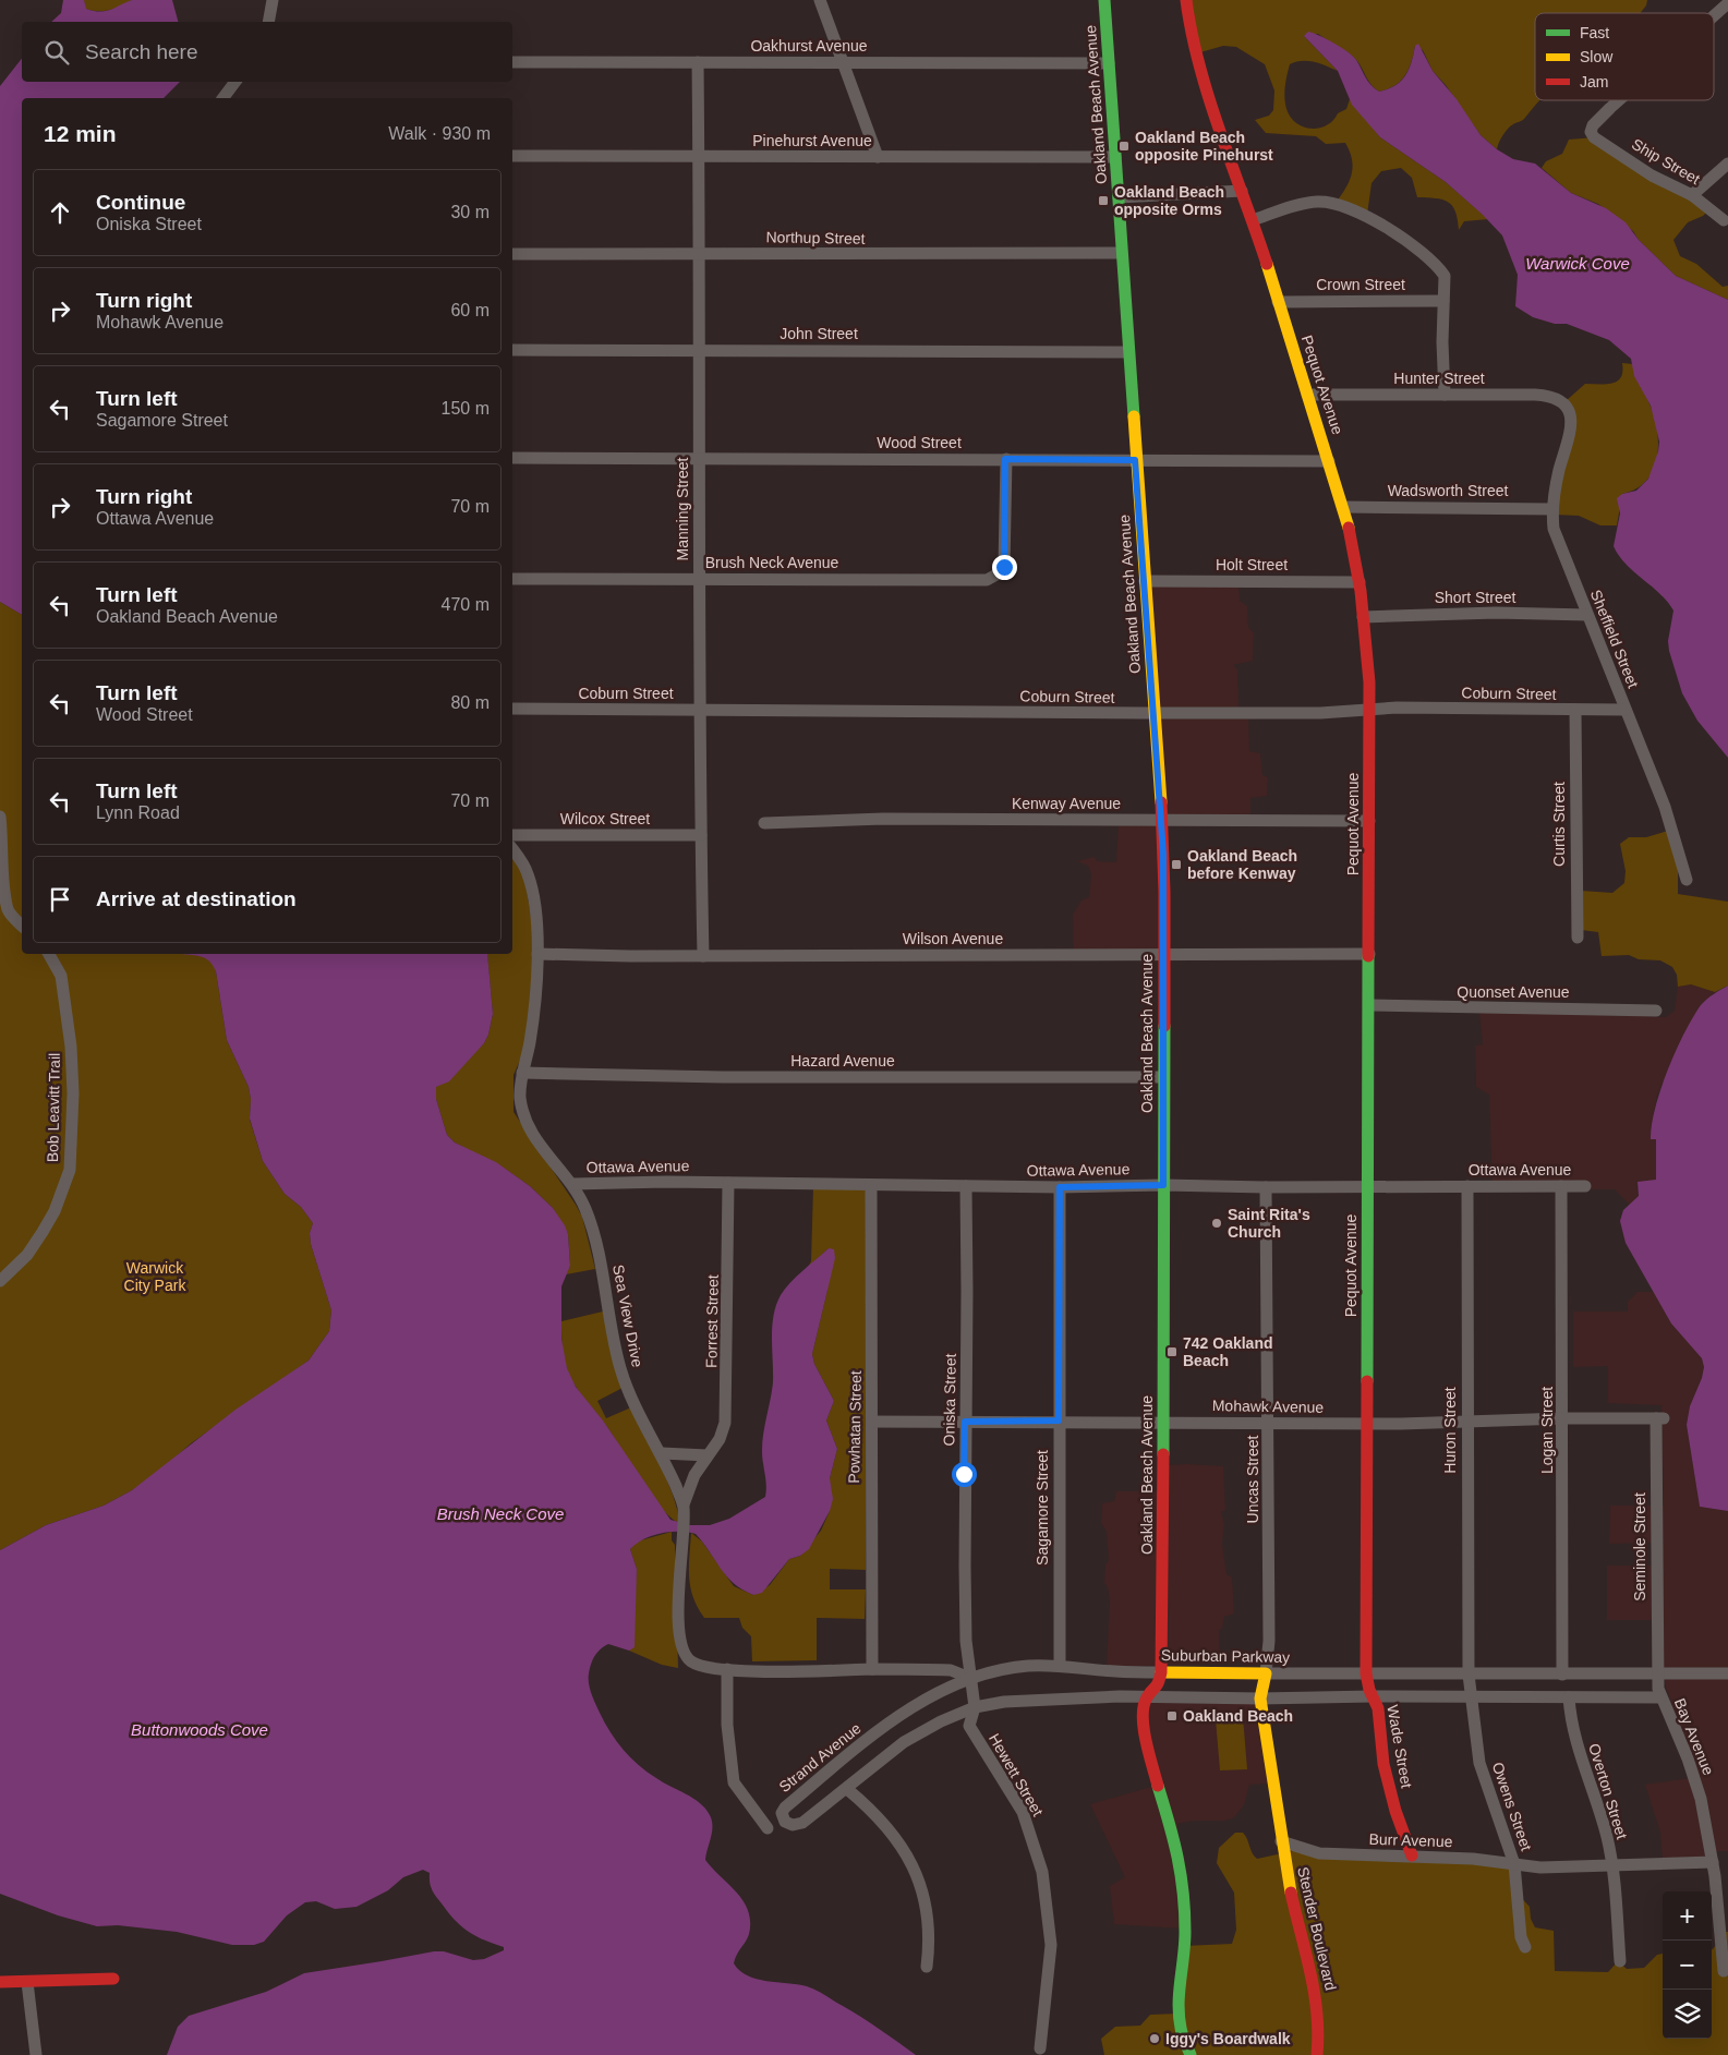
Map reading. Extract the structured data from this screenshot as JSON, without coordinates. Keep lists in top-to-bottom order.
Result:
{
  "streets": {
    "street": [
      "Oakhurst Avenue",
      "Oakland Beach Avenue",
      "Pinehurst Avenue",
      "Ship Street",
      "Northup Street",
      "Crown Street",
      "John Street",
      "Hunter Street",
      "Pequot Avenue",
      "Wood Street",
      "Wadsworth Street",
      "Manning Street",
      "Brush Neck Avenue",
      "Holt Street",
      "Short Street",
      "Sheffield Street",
      "Coburn Street",
      "Kenway Avenue",
      "Wilcox Street",
      "Curtis Street",
      "Wilson Avenue",
      "Quonset Avenue",
      "Hazard Avenue",
      "Bob Leavitt Trail",
      "Ottawa Avenue",
      "Sea View Drive",
      "Forrest Street",
      "Oniska Street",
      "Mohawk Avenue",
      "Powhatan Street",
      "Huron Street",
      "Logan Street",
      "Uncas Street",
      "Sagamore Street",
      "Seminole Street",
      "Suburban Parkway",
      "Bay Avenue",
      "Wade Street",
      "Strand Avenue",
      "Hewett Street",
      "Overton Street",
      "Owens Street",
      "Burr Avenue",
      "Stender Boulevard"
    ]
  },
  "crossings": [
    ["Oakhurst Avenue", "Oakland Beach Avenue"],
    ["Oakhurst Avenue", "Manning Street"],
    ["Oakland Beach Avenue", "Pinehurst Avenue"],
    ["Oakland Beach Avenue", "Northup Street"],
    ["Oakland Beach Avenue", "John Street"],
    ["Oakland Beach Avenue", "Wood Street"],
    ["Oakland Beach Avenue", "Holt Street"],
    ["Oakland Beach Avenue", "Coburn Street"],
    ["Oakland Beach Avenue", "Kenway Avenue"],
    ["Oakland Beach Avenue", "Wilson Avenue"],
    ["Oakland Beach Avenue", "Hazard Avenue"],
    ["Oakland Beach Avenue", "Ottawa Avenue"],
    ["Oakland Beach Avenue", "Mohawk Avenue"],
    ["Oakland Beach Avenue", "Suburban Parkway"],
    ["Pinehurst Avenue", "Manning Street"],
    ["Northup Street", "Manning Street"],
    ["Crown Street", "Pequot Avenue"],
    ["John Street", "Manning Street"],
    ["Hunter Street", "Pequot Avenue"],
    ["Hunter Street", "Sheffield Street"],
    ["Pequot Avenue", "Wood Street"],
    ["Pequot Avenue", "Wadsworth Street"],
    ["Pequot Avenue", "Holt Street"],
    ["Pequot Avenue", "Short Street"],
    ["Pequot Avenue", "Coburn Street"],
    ["Pequot Avenue", "Kenway Avenue"],
    ["Pequot Avenue", "Wilson Avenue"],
    ["Pequot Avenue", "Quonset Avenue"],
    ["Pequot Avenue", "Ottawa Avenue"],
    ["Pequot Avenue", "Mohawk Avenue"],
    ["Pequot Avenue", "Suburban Parkway"],
    ["Pequot Avenue", "Wade Street"],
    ["Wood Street", "Manning Street"],
    ["Wood Street", "Brush Neck Avenue"],
    ["Wadsworth Street", "Sheffield Street"],
    ["Manning Street", "Brush Neck Avenue"],
    ["Manning Street", "Coburn Street"],
    ["Manning Street", "Wilcox Street"],
    ["Manning Street", "Wilson Avenue"],
    ["Short Street", "Sheffield Street"],
    ["Sheffield Street", "Coburn Street"],
    ["Coburn Street", "Curtis Street"],
    ["Wilson Avenue", "Sea View Drive"],
    ["Hazard Avenue", "Sea View Drive"],
    ["Ottawa Avenue", "Sea View Drive"],
    ["Ottawa Avenue", "Forrest Street"],
    ["Ottawa Avenue", "Oniska Street"],
    ["Ottawa Avenue", "Powhatan Street"],
    ["Ottawa Avenue", "Huron Street"],
    ["Ottawa Avenue", "Logan Street"],
    ["Ottawa Avenue", "Uncas Street"],
    ["Ottawa Avenue", "Sagamore Street"],
    ["Sea View Drive", "Forrest Street"],
    ["Oniska Street", "Mohawk Avenue"],
    ["Oniska Street", "Suburban Parkway"],
    ["Oniska Street", "Strand Avenue"],
    ["Oniska Street", "Hewett Street"],
    ["Mohawk Avenue", "Powhatan Street"],
    ["Mohawk Avenue", "Huron Street"],
    ["Mohawk Avenue", "Logan Street"],
    ["Mohawk Avenue", "Uncas Street"],
    ["Mohawk Avenue", "Sagamore Street"],
    ["Mohawk Avenue", "Seminole Street"],
    ["Huron Street", "Suburban Parkway"],
    ["Huron Street", "Owens Street"],
    ["Logan Street", "Suburban Parkway"],
    ["Uncas Street", "Suburban Parkway"],
    ["Sagamore Street", "Suburban Parkway"],
    ["Seminole Street", "Suburban Parkway"],
    ["Seminole Street", "Bay Avenue"],
    ["Suburban Parkway", "Bay Avenue"],
    ["Suburban Parkway", "Wade Street"],
    ["Suburban Parkway", "Strand Avenue"],
    ["Suburban Parkway", "Hewett Street"],
    ["Suburban Parkway", "Owens Street"],
    ["Bay Avenue", "Burr Avenue"],
    ["Wade Street", "Burr Avenue"],
    ["Strand Avenue", "Hewett Street"],
    ["Overton Street", "Burr Avenue"],
    ["Owens Street", "Burr Avenue"],
    ["Burr Avenue", "Stender Boulevard"]
  ],
  "water": ["Warwick Cove", "Brush Neck Cove", "Buttonwoods Cove"],
  "parks": ["Warwick City Park"],
  "places": {
    "transit": [
      "Oakland Beach opposite Pinehurst",
      "Oakland Beach opposite Orms",
      "Oakland Beach before Kenway",
      "742 Oakland Beach",
      "Oakland Beach"
    ],
    "other": ["Saint Rita's Church", "Iggy's Boardwalk"]
  },
  "legend": ["Fast", "Slow", "Jam"],
  "page": {
    "search": "Search here",
    "heading": ["12 min", "Walk · 930 m"],
    "list": [
      ["Continue", "Oniska Street", "30 m"],
      ["Turn right", "Mohawk Avenue", "60 m"],
      ["Turn left", "Sagamore Street", "150 m"],
      ["Turn right", "Ottawa Avenue", "70 m"],
      ["Turn left", "Oakland Beach Avenue", "470 m"],
      ["Turn left", "Wood Street", "80 m"],
      ["Turn left", "Lynn Road", "70 m"],
      "Arrive at destination"
    ],
    "map_buttons": ["+", "−"]
  }
}
